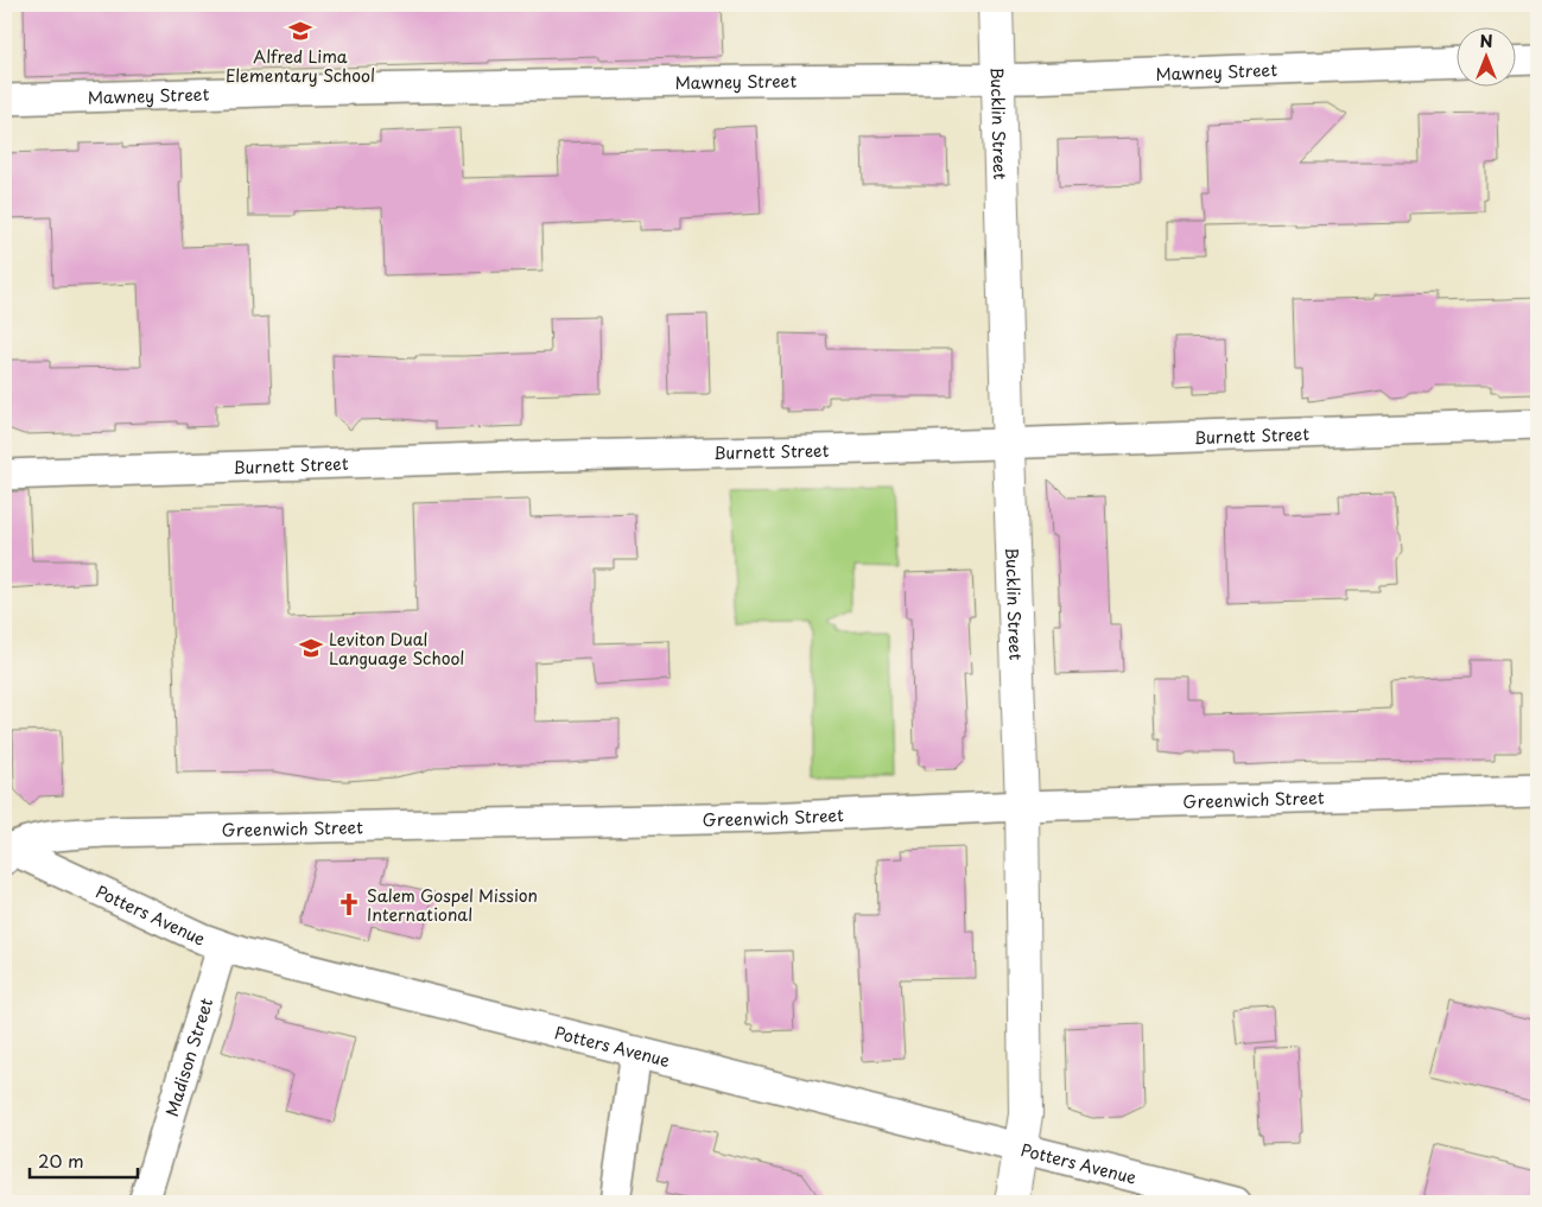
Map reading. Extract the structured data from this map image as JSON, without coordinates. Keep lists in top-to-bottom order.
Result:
{
  "streets": {
    "street": [
      "Mawney Street",
      "Bucklin Street",
      "Burnett Street",
      "Greenwich Street",
      "Potters Avenue",
      "Madison Street"
    ]
  },
  "crossings": [
    ["Mawney Street", "Bucklin Street"],
    ["Bucklin Street", "Burnett Street"],
    ["Bucklin Street", "Greenwich Street"],
    ["Bucklin Street", "Potters Avenue"],
    ["Greenwich Street", "Potters Avenue"],
    ["Potters Avenue", "Madison Street"]
  ],
  "places": {
    "school or university": ["Alfred Lima Elementary School", "Leviton Dual Language School"],
    "church": ["Salem Gospel Mission International"]
  },
  "scale_bar": "20 m",
  "north": "top"
}
